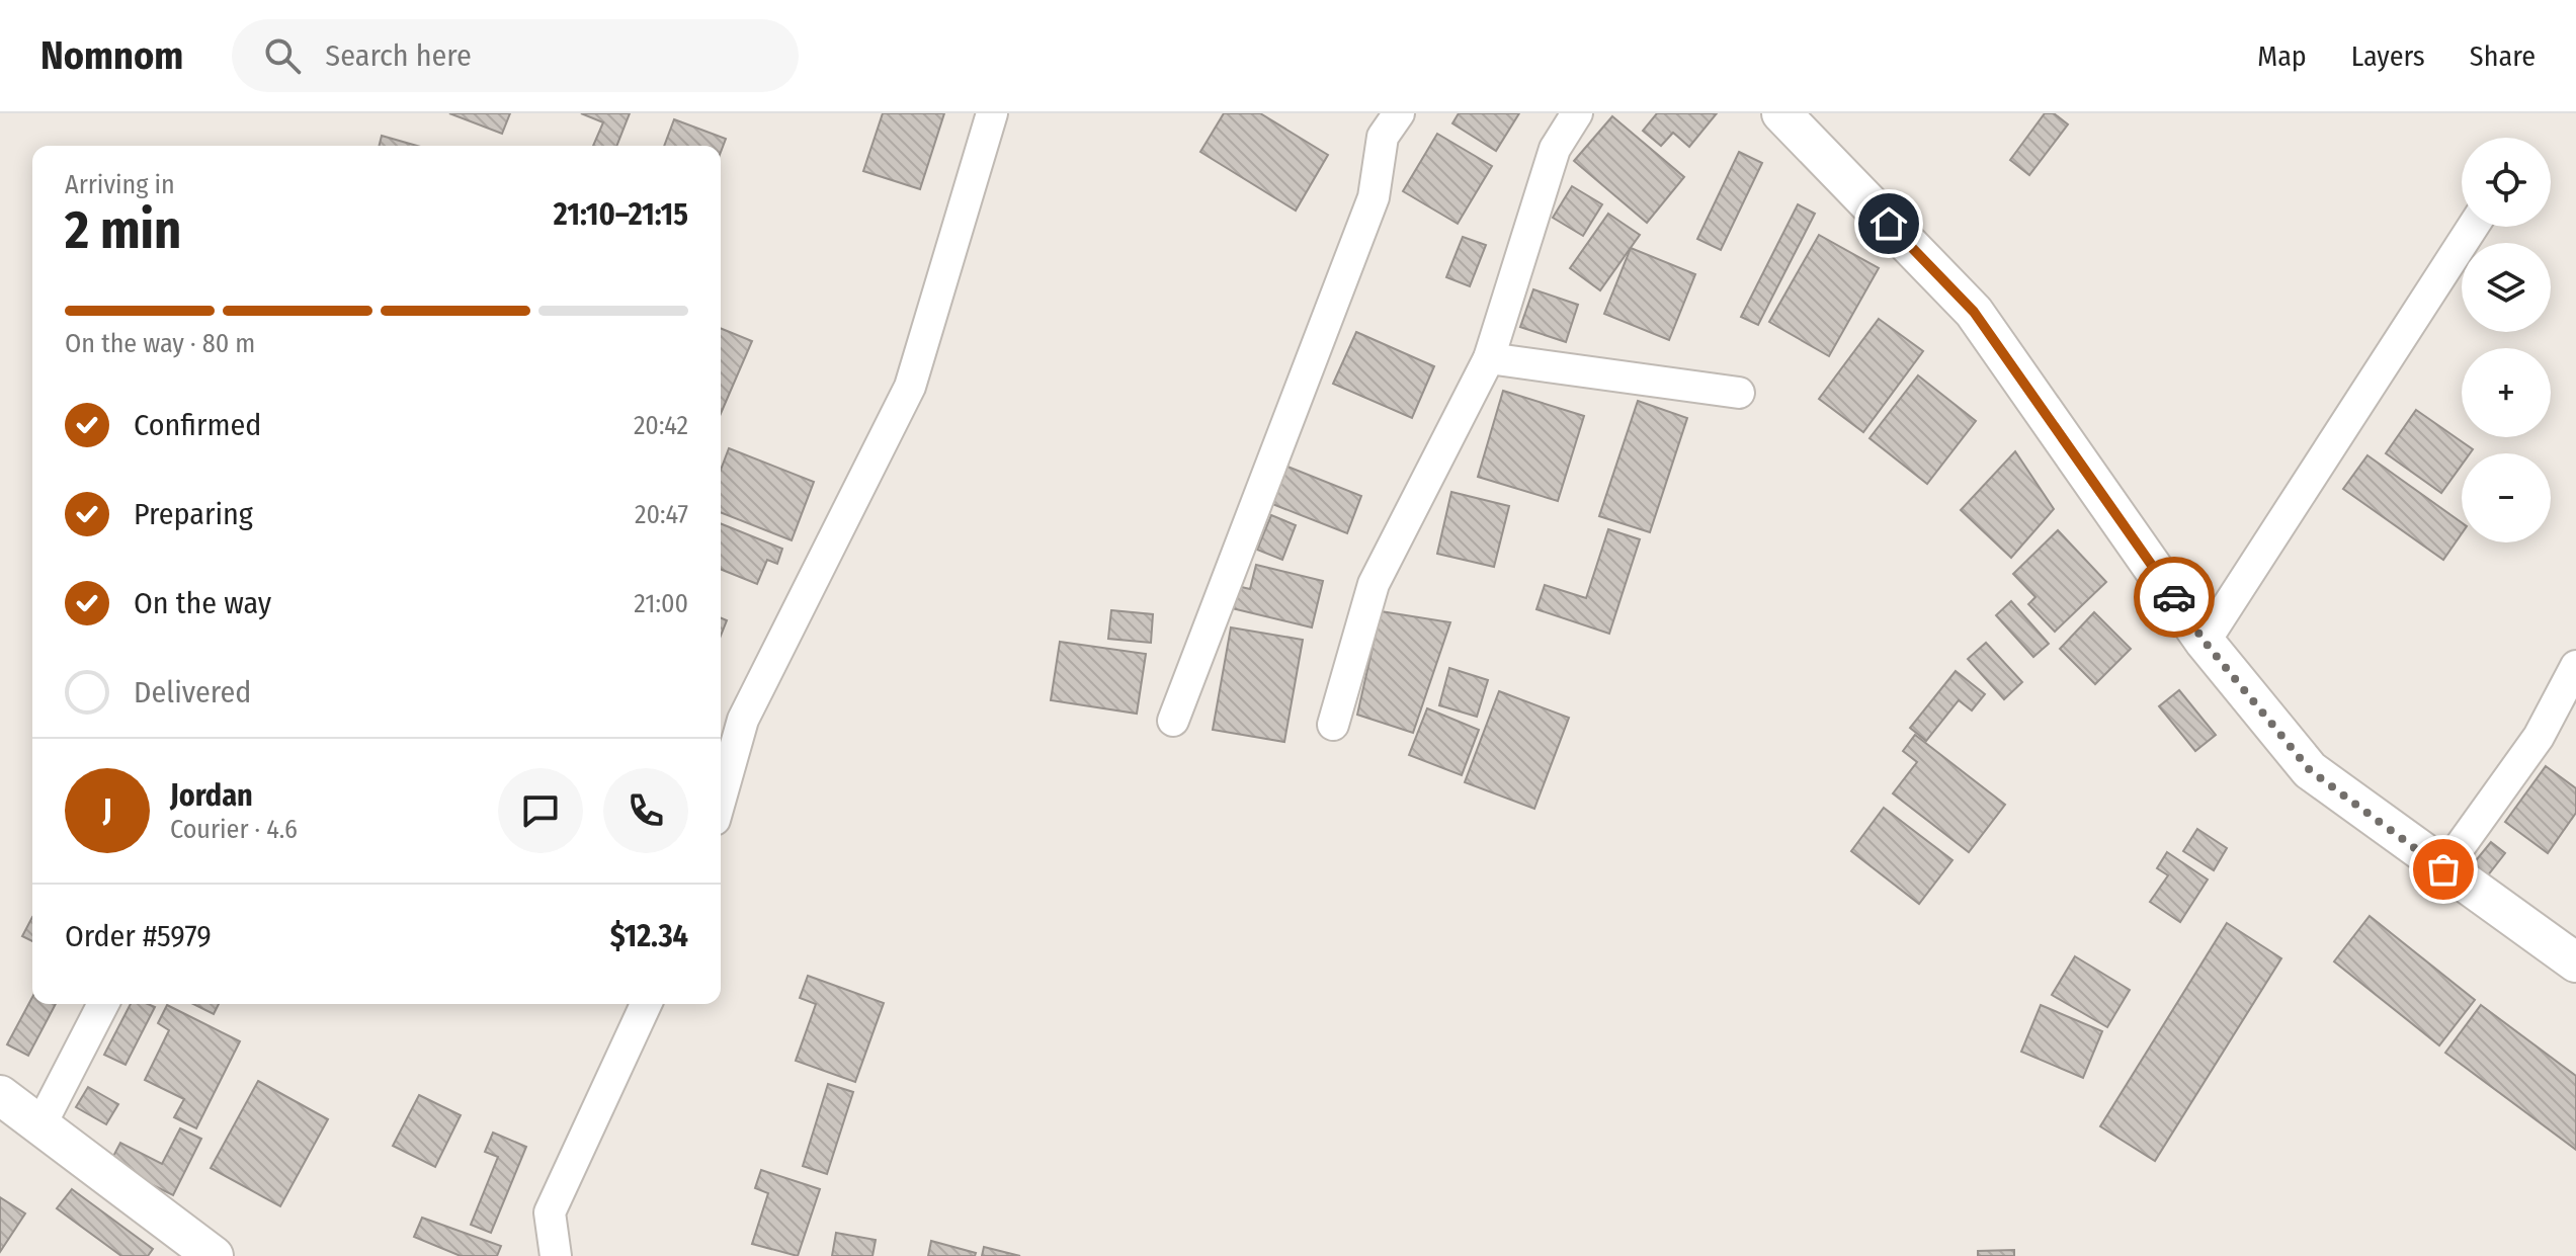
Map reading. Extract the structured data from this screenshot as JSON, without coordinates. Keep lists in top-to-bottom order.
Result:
{
  "page": {
    "header": "Nomnom",
    "search": "Search here",
    "nav": ["Map", "Layers", "Share"],
    "map_buttons": ["+", "−"],
    "heading": ["2 min", "Arriving in", "21:10–21:15"],
    "panel": [
      "Jordan",
      "Courier · 4.6",
      "Order #5979",
      "$12.34"
    ],
    "bar": "On the way · 80 m",
    "list": [
      ["Confirmed", "20:42"],
      ["Preparing", "20:47"],
      ["On the way", "21:00"],
      "Delivered"
    ],
    "round": "J"
  }
}
